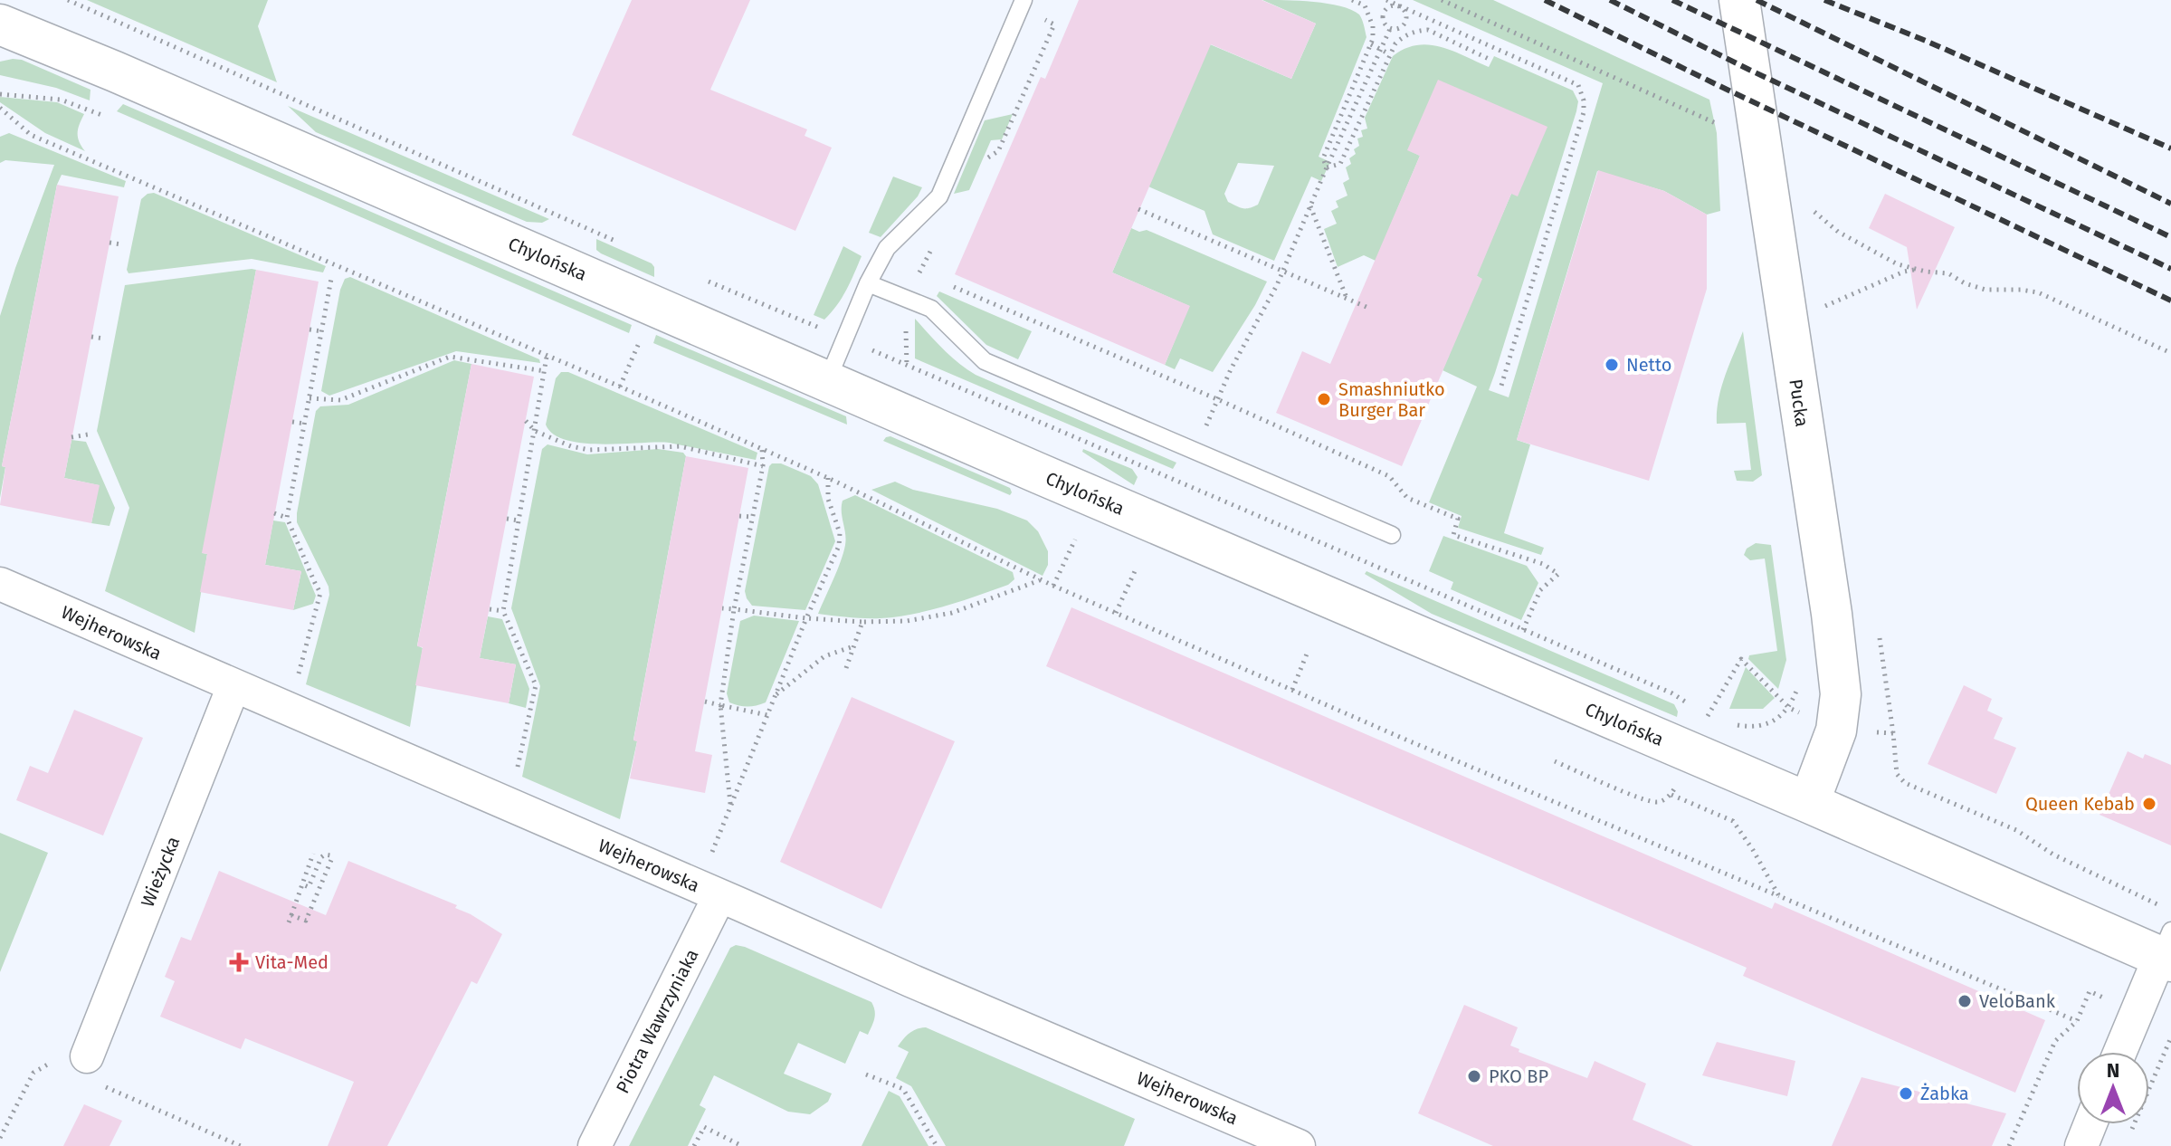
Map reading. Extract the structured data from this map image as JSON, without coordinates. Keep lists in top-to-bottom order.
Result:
{
  "streets": {
    "street": [
      "Chylońska",
      "Pucka",
      "Wejherowska",
      "Wieżycka",
      "Piotra Wawrzyniaka"
    ]
  },
  "crossings": [
    ["Chylońska", "Pucka"],
    ["Wejherowska", "Wieżycka"],
    ["Wejherowska", "Piotra Wawrzyniaka"]
  ],
  "places": {
    "other": [
      "Netto",
      "Smashniutko Burger Bar",
      "Queen Kebab",
      "VeloBank",
      "PKO BP",
      "Żabka"
    ],
    "health": ["Vita-Med"]
  },
  "north": "top"
}
